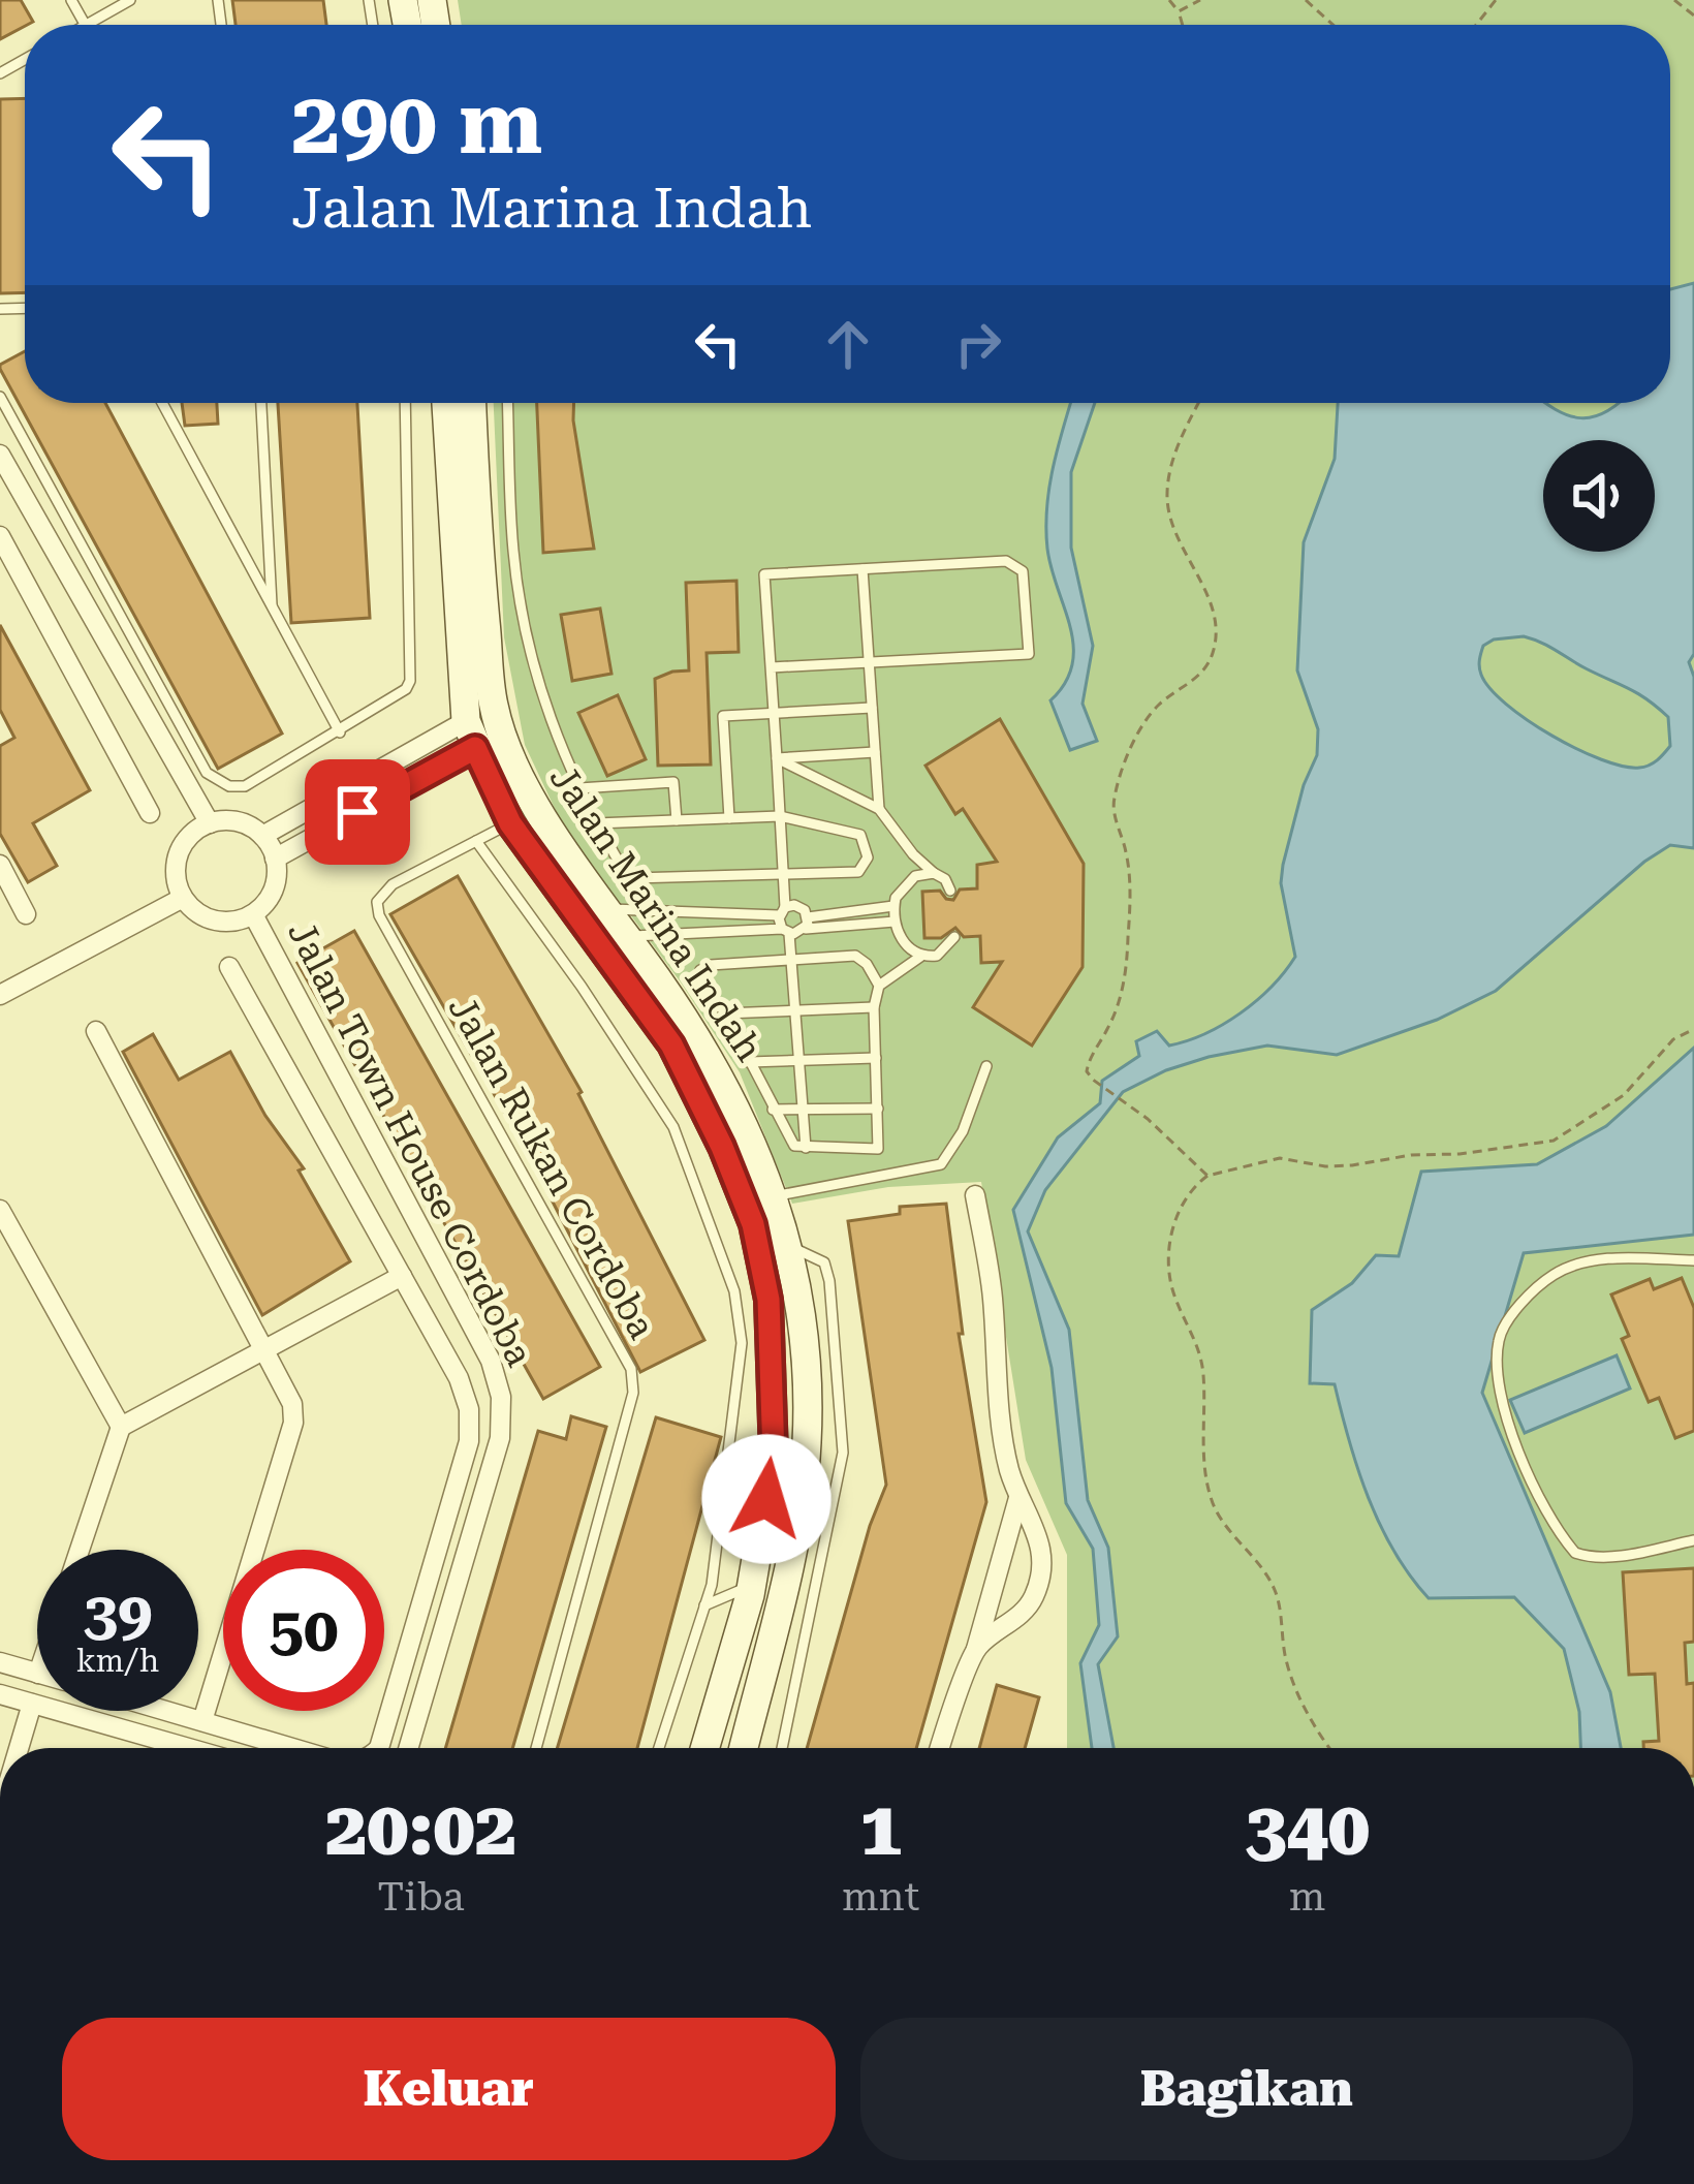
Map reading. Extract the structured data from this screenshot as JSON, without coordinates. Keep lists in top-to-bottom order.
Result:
{
  "streets": {
    "main road": ["Jalan Marina Indah"],
    "street": ["Jalan Town House Cordoba"],
    "lane": ["Jalan Rukan Cordoba"]
  },
  "crossings": [
    ["Jalan Marina Indah", "Jalan Rukan Cordoba"]
  ],
  "page": {
    "turn": ["290 m", "Jalan Marina Indah"],
    "speed": "39 km/h",
    "limit": "50",
    "eta": [
      "20:02",
      "Tiba",
      "1",
      "mnt",
      "340",
      "m"
    ],
    "buttons": ["Keluar", "Bagikan"]
  }
}
